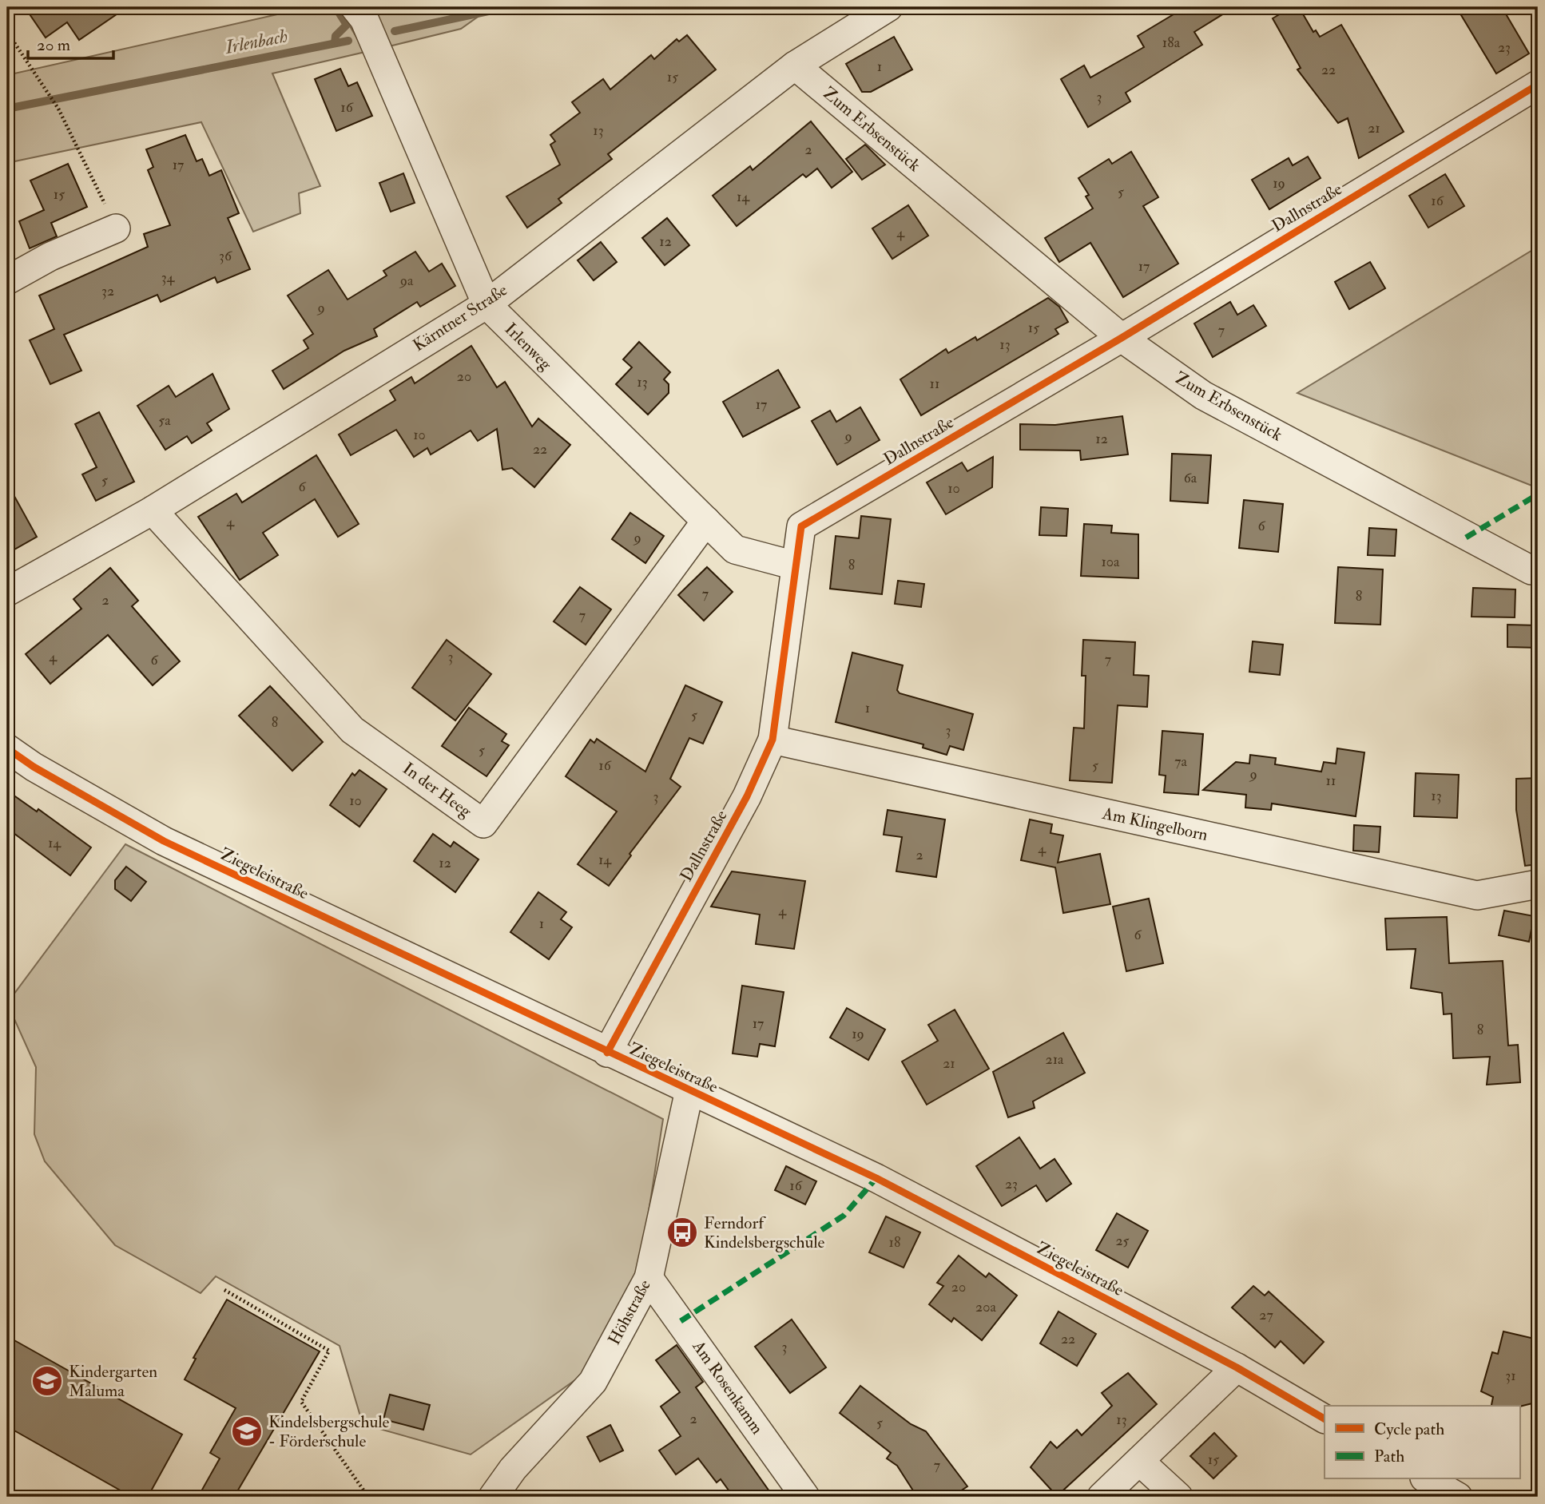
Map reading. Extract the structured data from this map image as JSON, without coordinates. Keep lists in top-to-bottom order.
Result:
{
  "streets": {
    "street": [
      "Zum Erbsenstück",
      "Dallnstraße",
      "Kärntner Straße",
      "Irlenweg",
      "In der Heeg",
      "Am Klingelborn",
      "Ziegeleistraße",
      "Höhstraße",
      "Am Rosenkamm"
    ]
  },
  "crossings": [
    ["Zum Erbsenstück", "Dallnstraße"],
    ["Zum Erbsenstück", "Kärntner Straße"],
    ["Dallnstraße", "Irlenweg"],
    ["Dallnstraße", "Am Klingelborn"],
    ["Dallnstraße", "Ziegeleistraße"],
    ["Kärntner Straße", "Irlenweg"],
    ["Kärntner Straße", "In der Heeg"],
    ["Irlenweg", "In der Heeg"],
    ["Ziegeleistraße", "Höhstraße"],
    ["Höhstraße", "Am Rosenkamm"]
  ],
  "water": ["Irlenbach"],
  "places": {
    "bus stop": ["Ferndorf Kindelsbergschule"],
    "school or university": ["Kindergarten Maluma", "Kindelsbergschule - Förderschule"]
  },
  "house_numbers": [
    "18a",
    "23",
    "1",
    "22",
    "15",
    "3",
    "16",
    "21",
    "13",
    "2",
    "17",
    "19",
    "5",
    "15",
    "14",
    "16",
    "4",
    "12",
    "36",
    "17",
    "34",
    "9a",
    "32",
    "9",
    "15",
    "7",
    "13",
    "20",
    "13",
    "11",
    "17",
    "5a",
    "10",
    "9",
    "12",
    "22",
    "6a",
    "5",
    "6",
    "10",
    "4",
    "6",
    "9",
    "10a",
    "8",
    "7",
    "8",
    "2",
    "7",
    "4",
    "3",
    "7",
    "6",
    "1",
    "5",
    "8",
    "3",
    "5",
    "7a",
    "16",
    "5",
    "9",
    "11",
    "13",
    "3",
    "10",
    "14",
    "4",
    "2",
    "14",
    "12",
    "4",
    "1",
    "6",
    "17",
    "8",
    "19",
    "21a",
    "21",
    "23",
    "16",
    "25",
    "18",
    "20",
    "20a",
    "27",
    "22",
    "3",
    "31",
    "2",
    "13",
    "5",
    "15",
    "7"
  ],
  "legend": ["Cycle path", "Path"],
  "scale_bar": "20 m"
}
